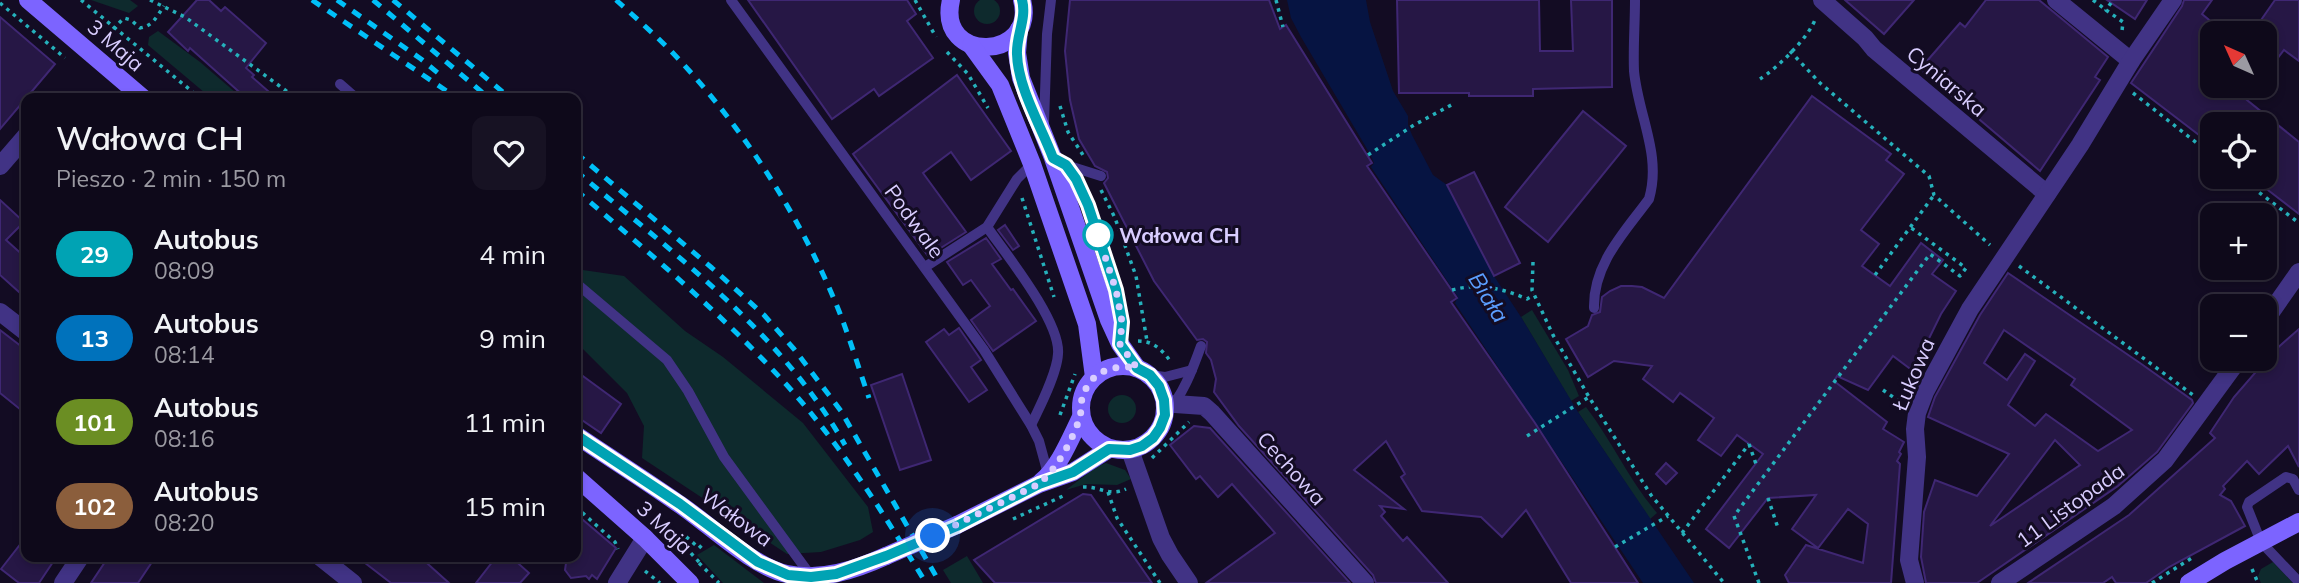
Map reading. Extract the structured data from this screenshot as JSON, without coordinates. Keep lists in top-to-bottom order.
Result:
{
  "streets": {
    "street": [
      "3 Maja",
      "Cyniarska",
      "Łukowa",
      "Cechowa",
      "11 Listopada",
      "Wałowa"
    ],
    "lane": ["Podwale"]
  },
  "crossings": [
    ["Cyniarska", "Łukowa"],
    ["Podwale", "Wałowa"]
  ],
  "water": ["Biała"],
  "places": ["Wałowa CH"],
  "lines": ["bus line 29"],
  "north": "top left",
  "page": {
    "map_buttons": ["+", "−"],
    "heading": ["Wałowa CH", "Pieszo · 2 min · 150 m"],
    "list": [
      {
        "mark": "29",
        "name": "Autobus",
        "note": "08:09",
        "value": "4 min"
      },
      {
        "mark": "13",
        "name": "Autobus",
        "note": "08:14",
        "value": "9 min"
      },
      {
        "mark": "101",
        "name": "Autobus",
        "note": "08:16",
        "value": "11 min"
      },
      {
        "mark": "102",
        "name": "Autobus",
        "note": "08:20",
        "value": "15 min"
      }
    ]
  }
}
